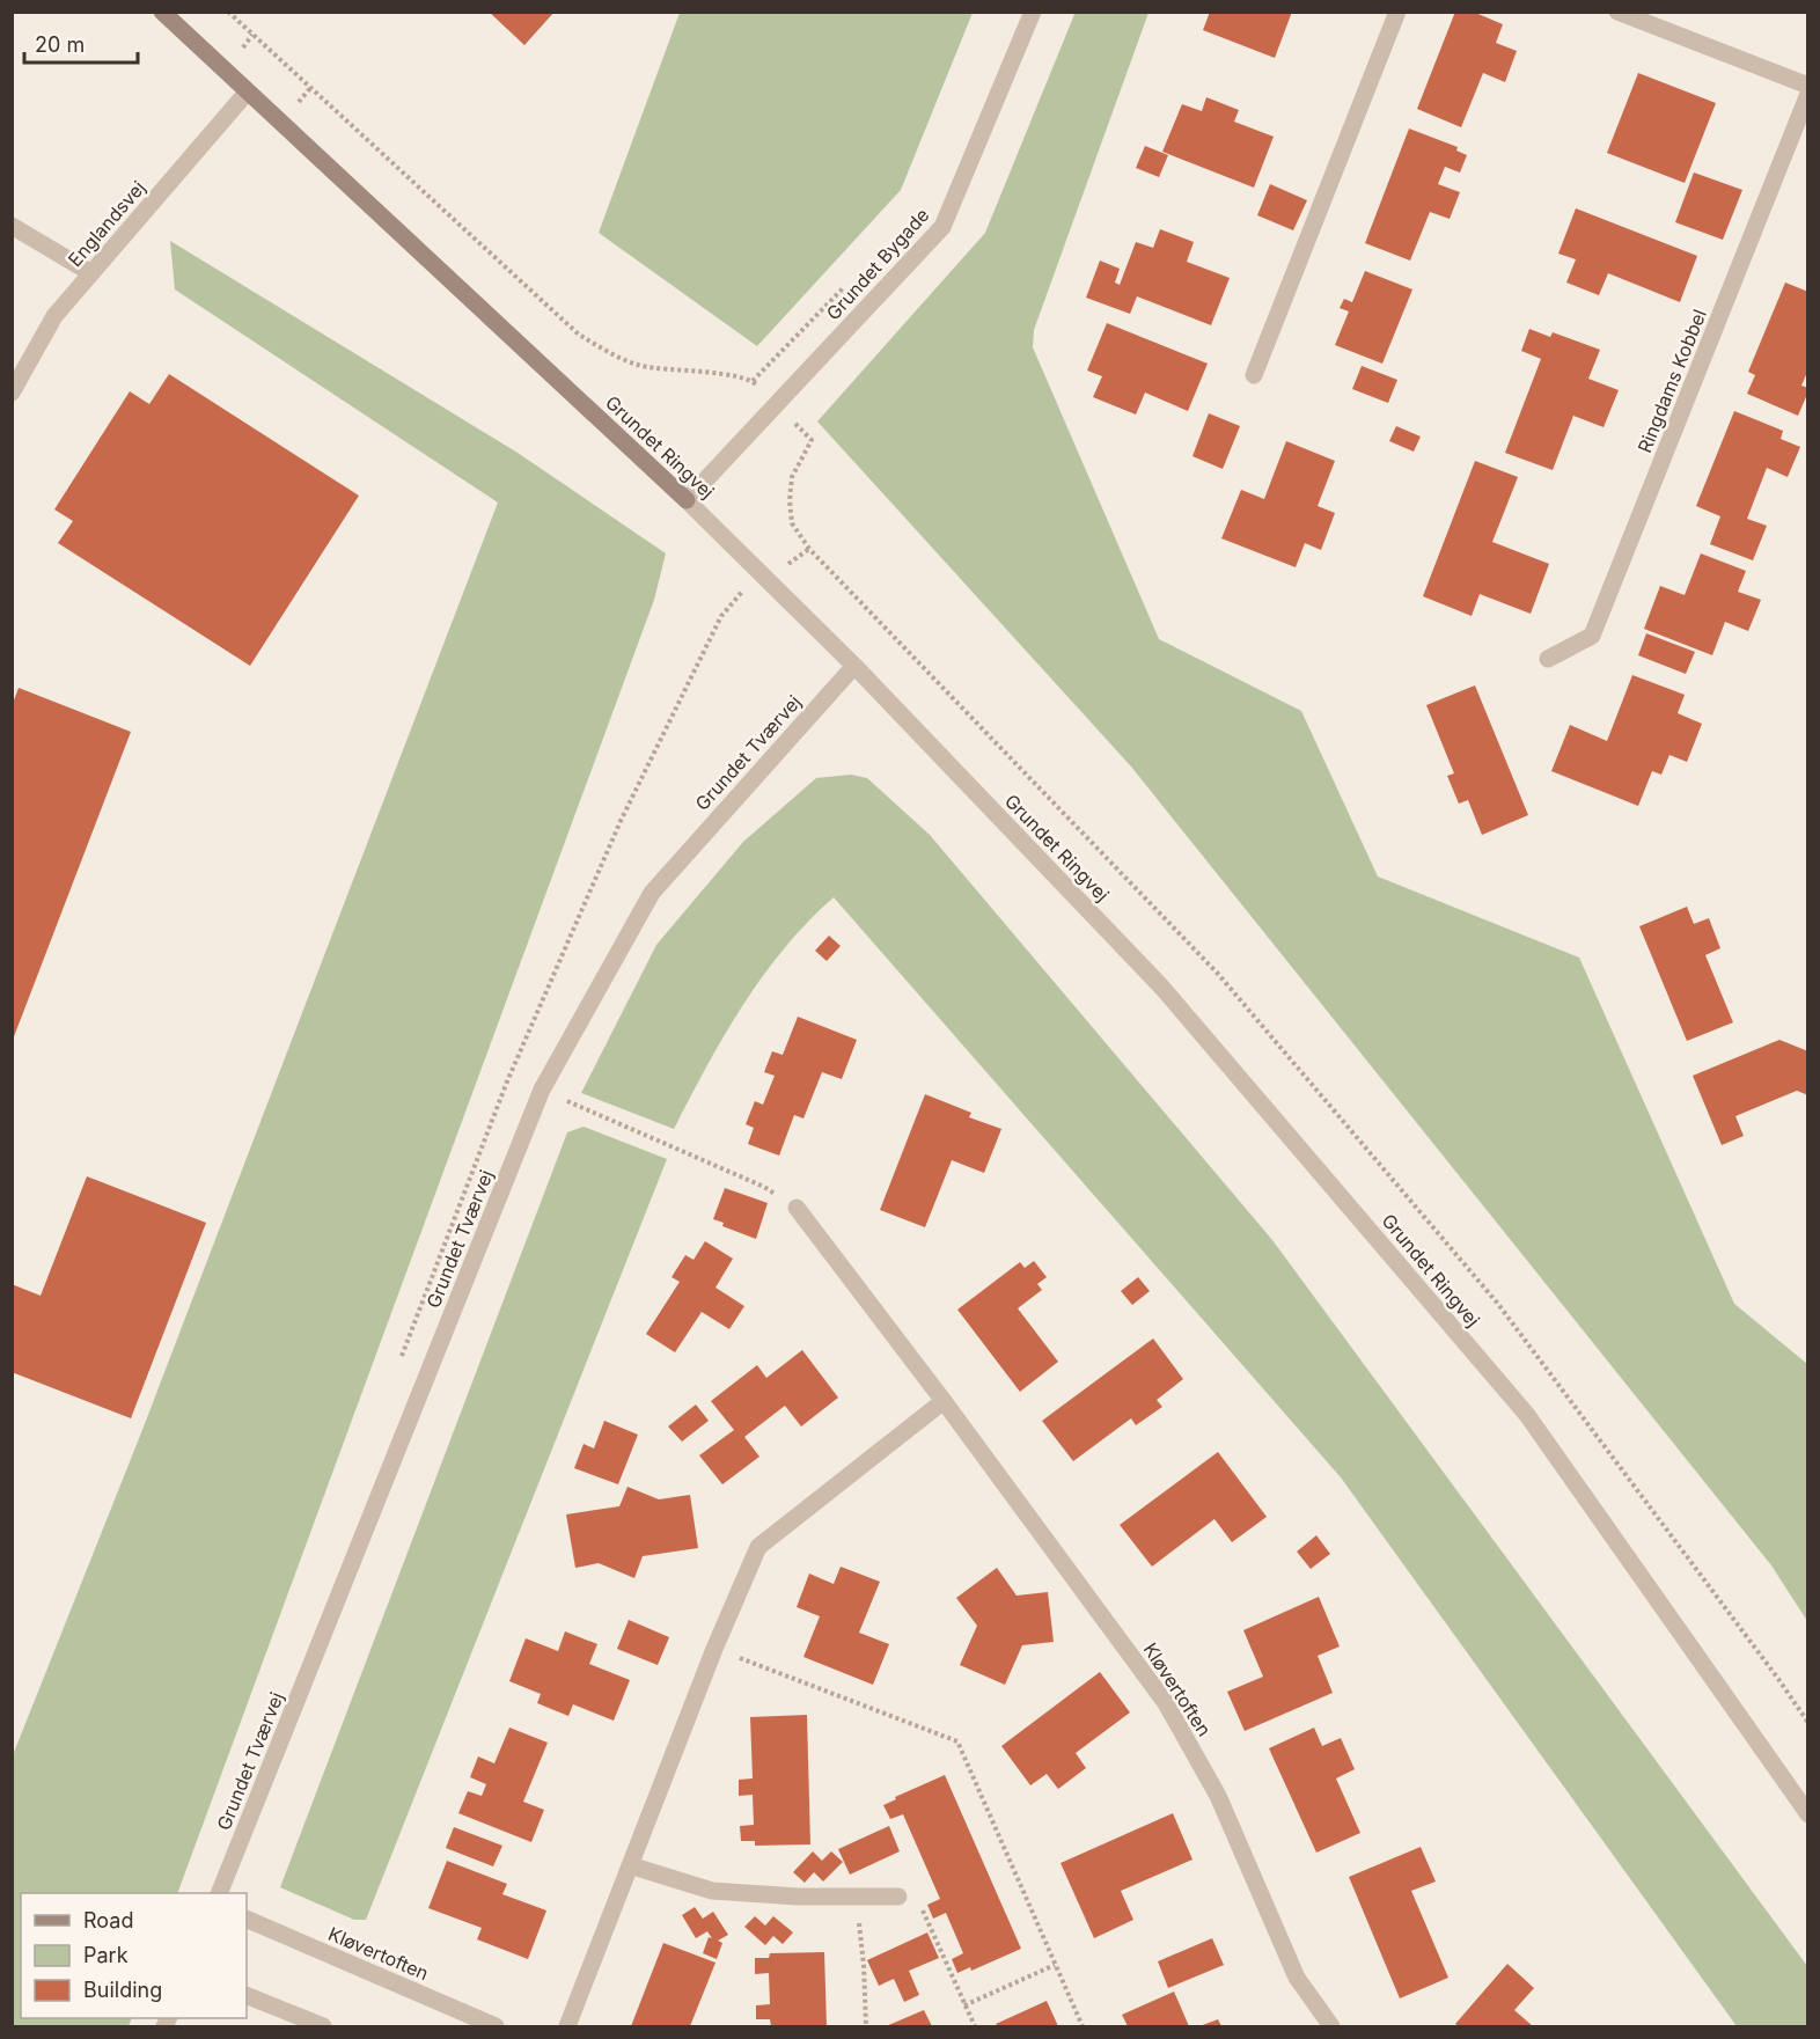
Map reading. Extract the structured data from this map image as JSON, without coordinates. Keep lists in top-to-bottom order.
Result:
{
  "streets": {
    "street": [
      "Englandsvej",
      "Grundet Bygade",
      "Ringdams Kobbel",
      "Grundet Ringvej",
      "Grundet Tværvej",
      "Kløvertoften"
    ]
  },
  "crossings": [
    ["Englandsvej", "Grundet Ringvej"],
    ["Grundet Bygade", "Grundet Ringvej"],
    ["Grundet Ringvej", "Grundet Tværvej"]
  ],
  "legend": ["Road", "Park", "Building"],
  "scale_bar": "20 m"
}
